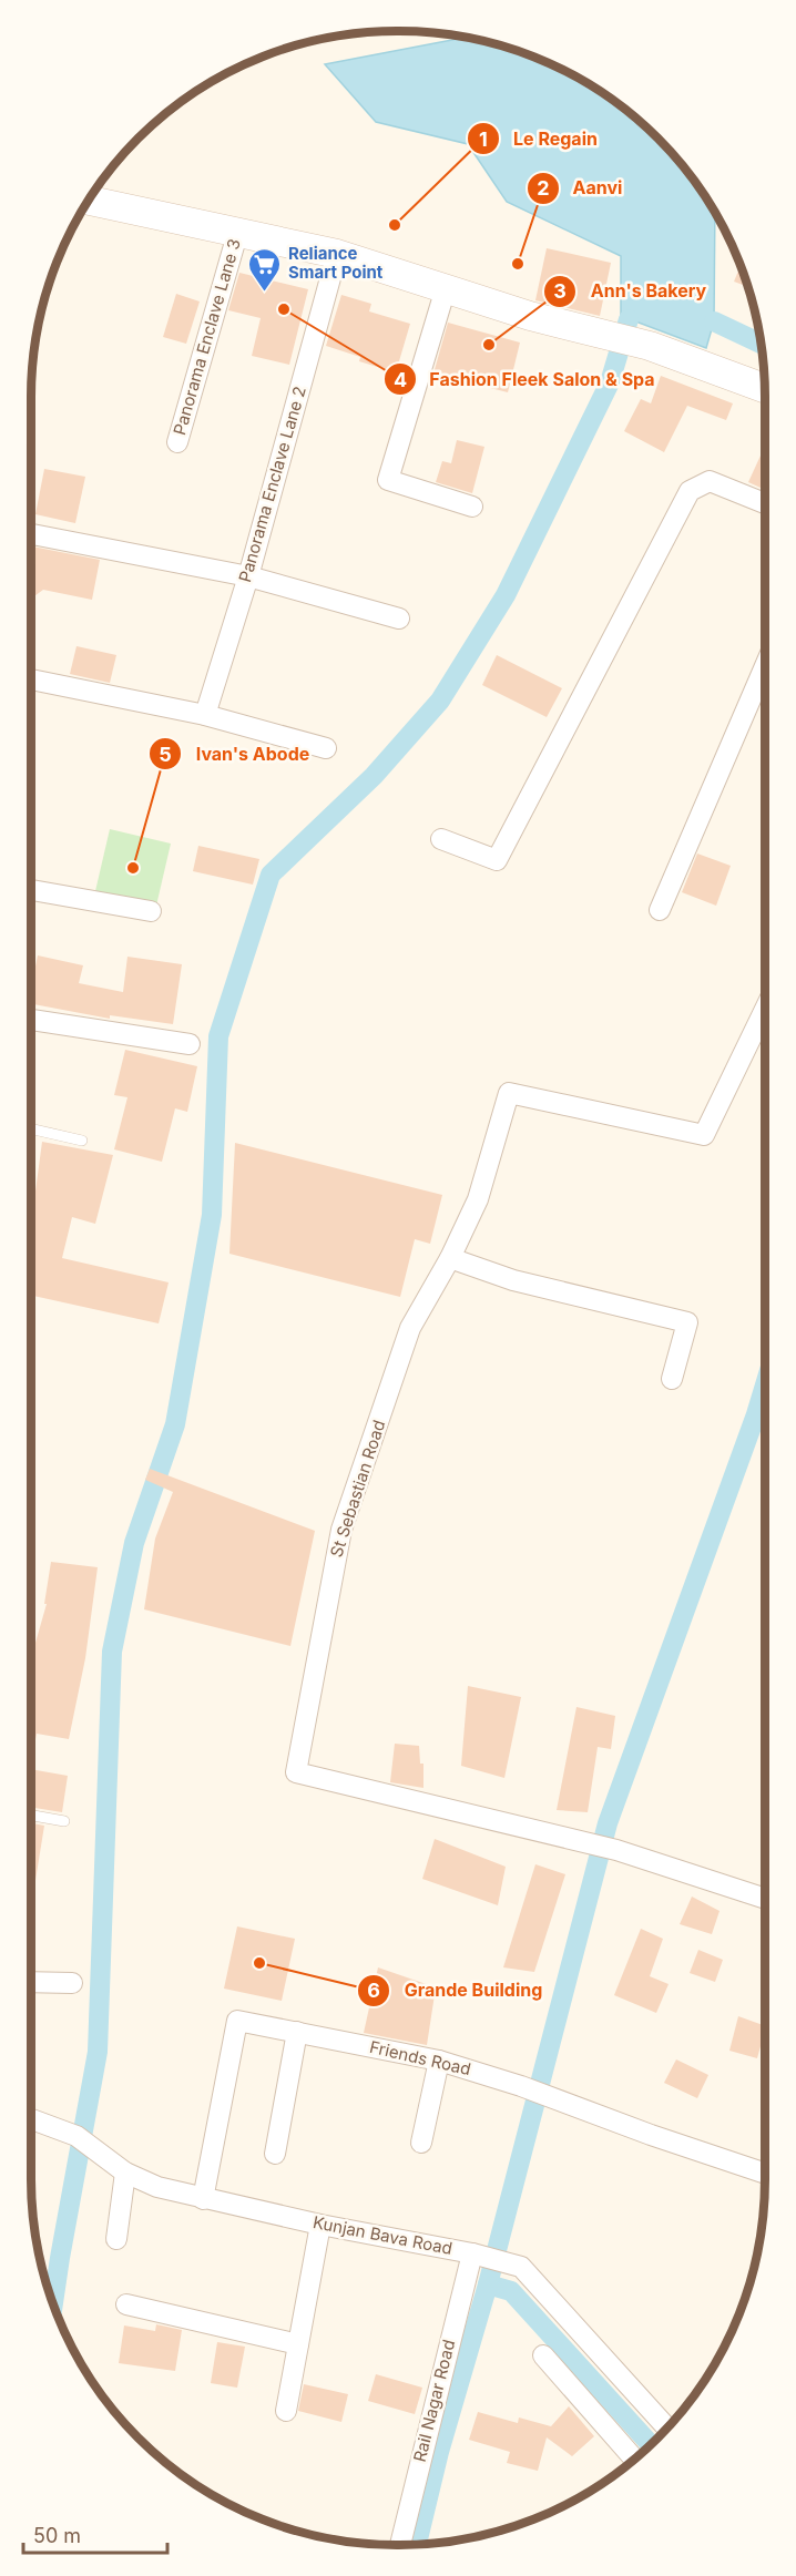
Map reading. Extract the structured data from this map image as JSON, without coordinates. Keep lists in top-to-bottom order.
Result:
{
  "streets": {
    "street": [
      "Panorama Enclave Lane 3",
      "Panorama Enclave Lane 2",
      "St Sebastian Road",
      "Friends Road",
      "Kunjan Bava Road",
      "Rail Nagar Road"
    ]
  },
  "crossings": [
    ["Friends Road", "Kunjan Bava Road"],
    ["Kunjan Bava Road", "Rail Nagar Road"]
  ],
  "places": {
    "other": [
      "Le Regain",
      "Aanvi",
      "Fashion Fleek Salon & Spa",
      "Ann's Bakery",
      "Ivan's Abode",
      "Grande Building"
    ],
    "supermarket": ["Reliance Smart Point"]
  },
  "scale_bar": "50 m"
}
